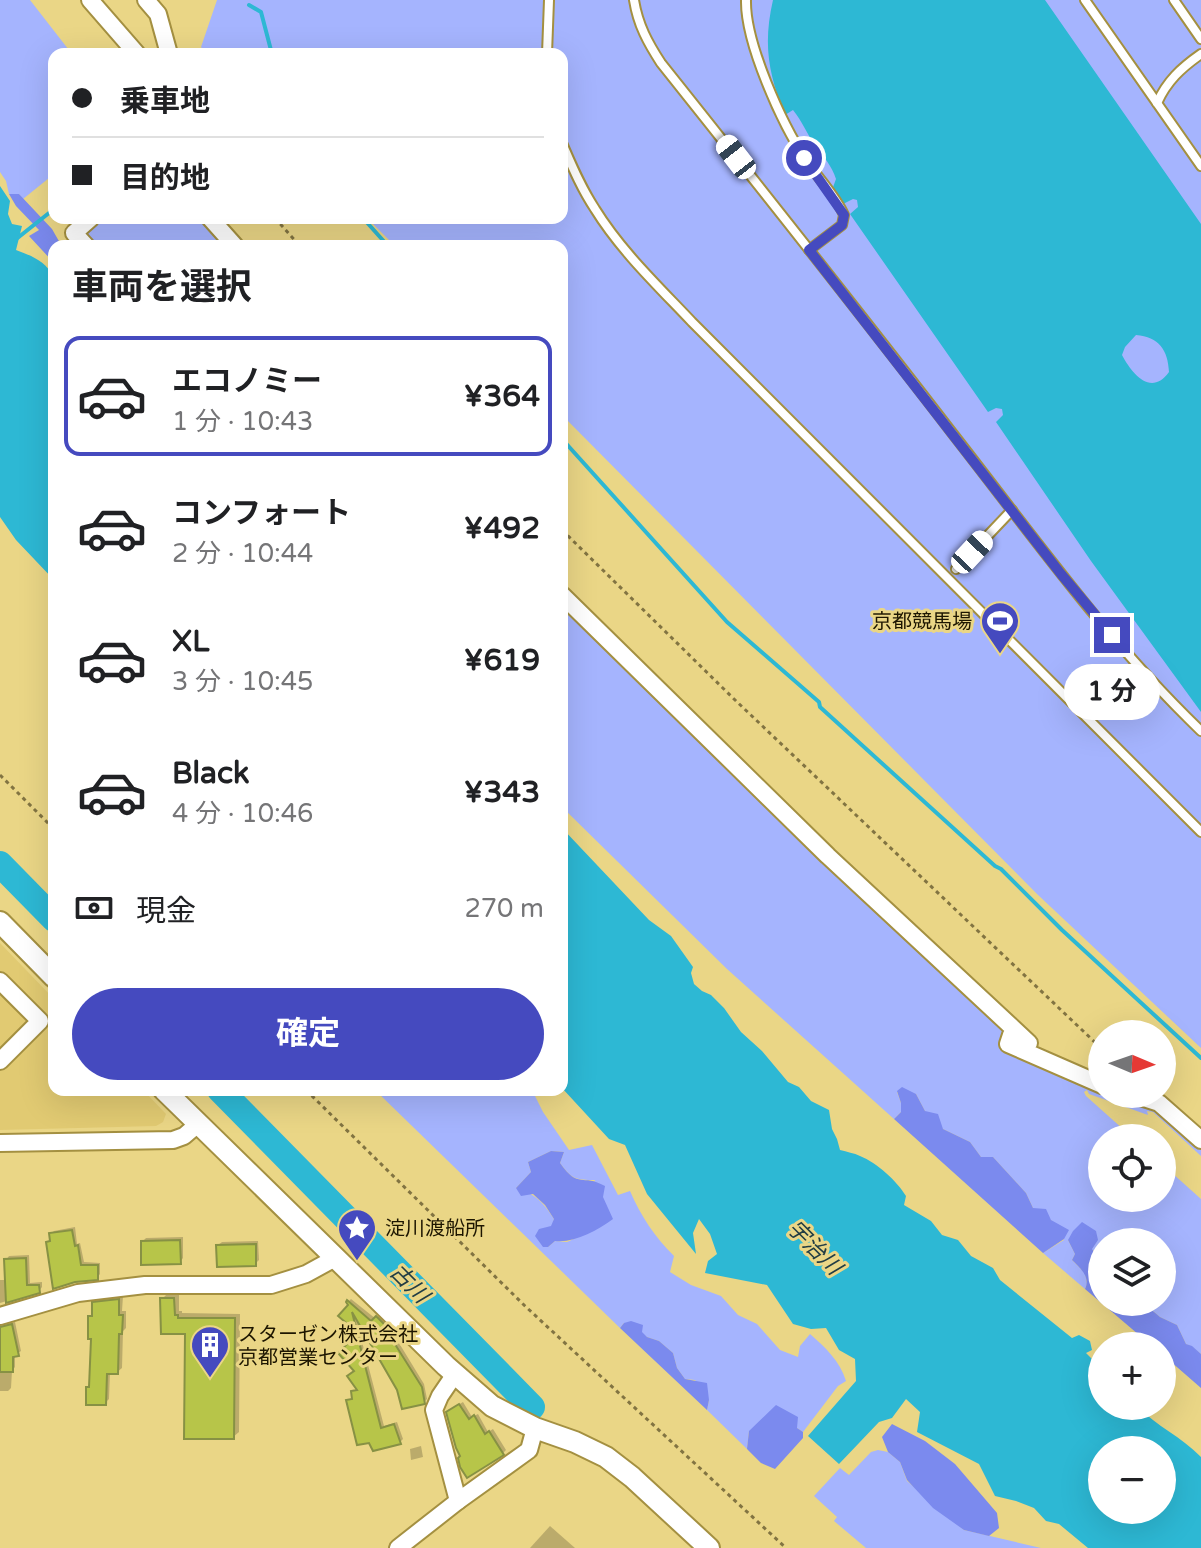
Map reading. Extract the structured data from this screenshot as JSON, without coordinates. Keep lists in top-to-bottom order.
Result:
{
  "water": ["宇治川", "古川"],
  "places": {
    "sports": ["京都競馬場"],
    "place": ["淀川渡船所"],
    "building": ["スターゼン株式会社 京都営業センター"]
  },
  "north": "right",
  "page": {
    "banner": ["乗車地", "目的地"],
    "heading": "車両を選択",
    "list": [
      {
        "name": "エコノミー",
        "note": "1 分 · 10:43",
        "value": "¥364"
      },
      {
        "name": "コンフォート",
        "note": "2 分 · 10:44",
        "value": "¥492"
      },
      {
        "name": "XL",
        "note": "3 分 · 10:45",
        "value": "¥619"
      },
      {
        "name": "Black",
        "note": "4 分 · 10:46",
        "value": "¥343"
      }
    ],
    "bubble": "1 分",
    "pay": ["現金", "270 m"],
    "buttons": "確定",
    "map_buttons": ["+", "−"]
  }
}
